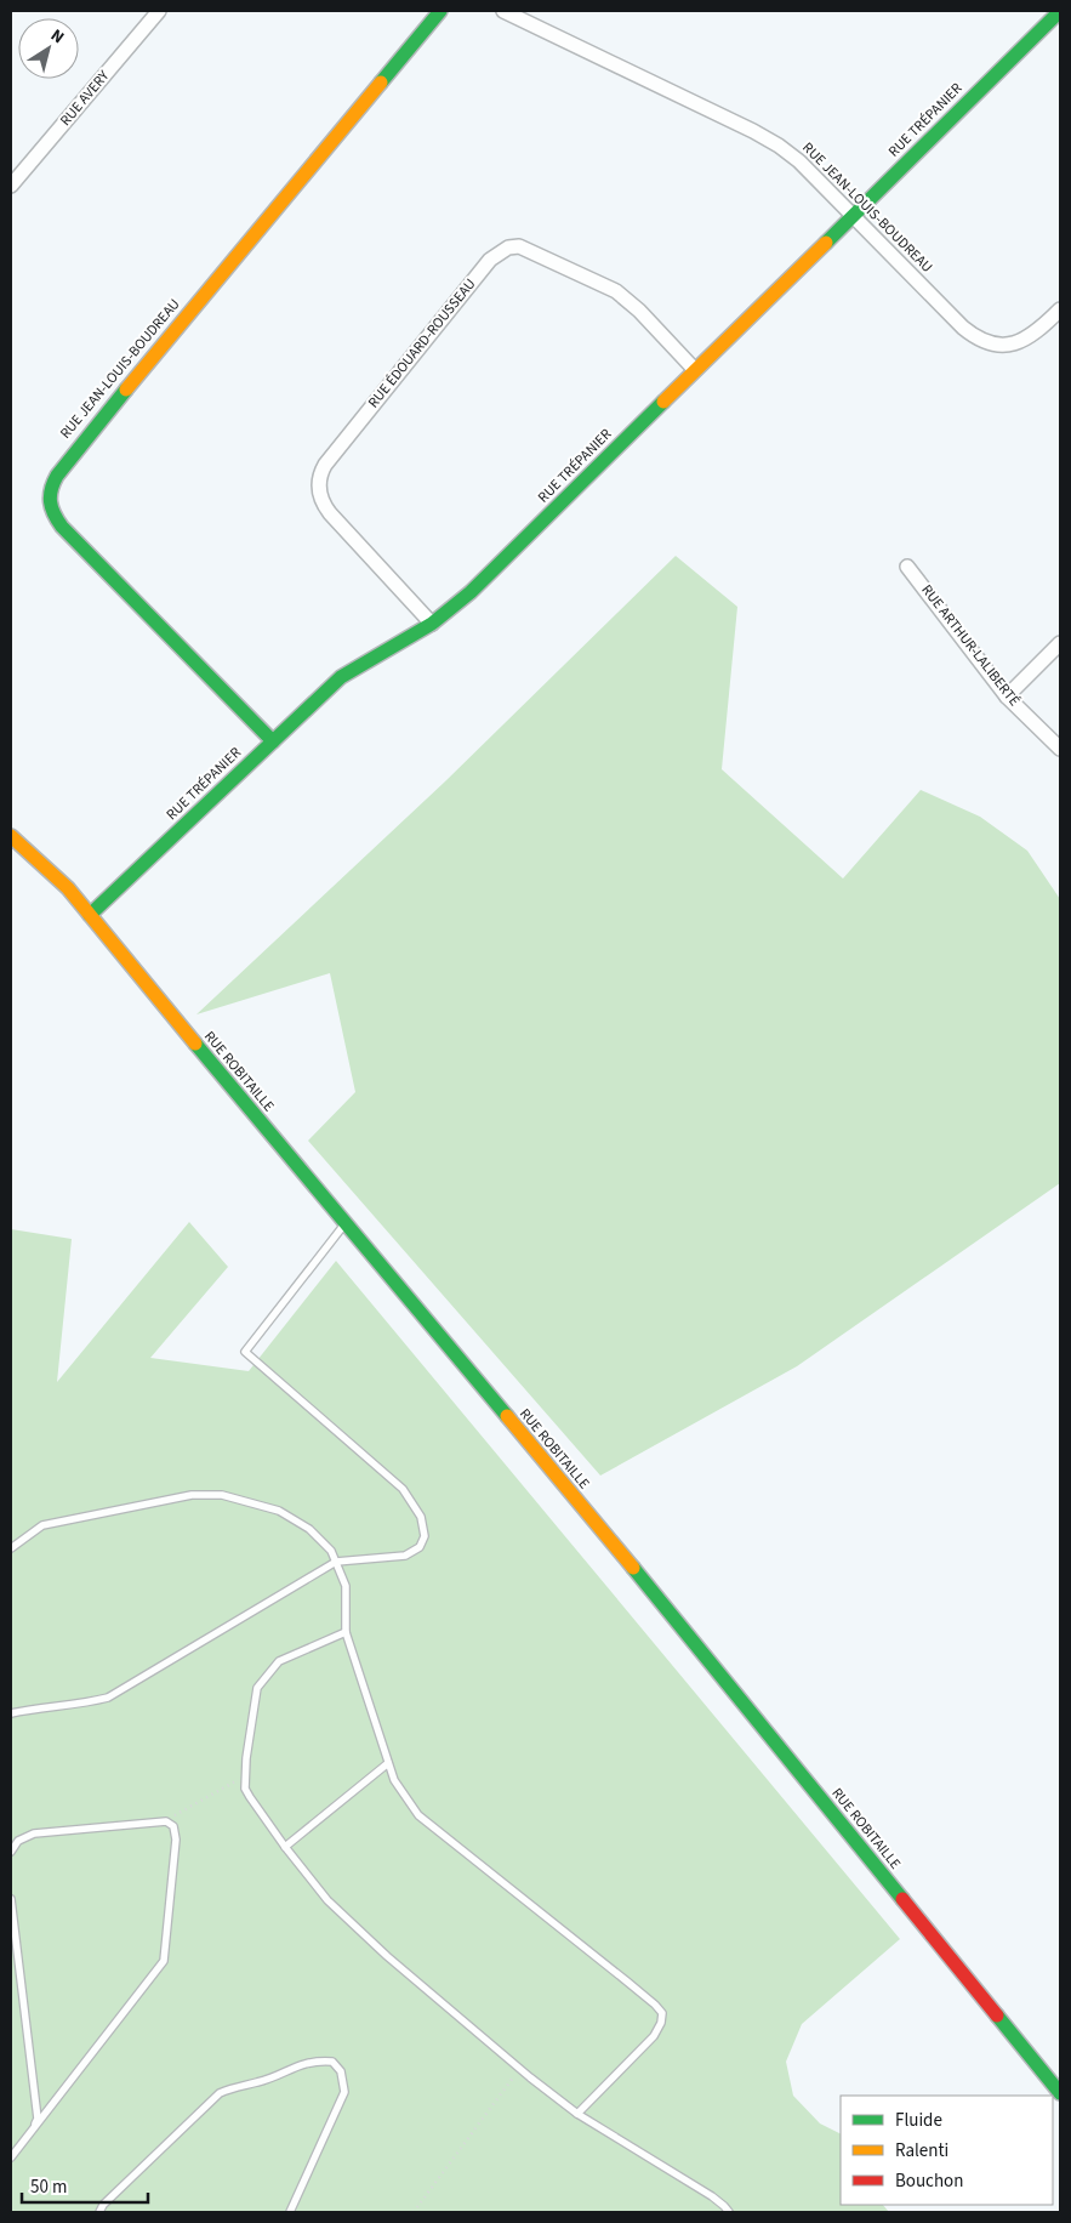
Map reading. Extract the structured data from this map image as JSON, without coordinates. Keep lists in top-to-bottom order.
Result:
{
  "streets": {
    "street": [
      "RUE AVERY",
      "RUE TRÉPANIER",
      "RUE JEAN-LOUIS-BOUDREAU",
      "RUE ÉDOUARD-ROUSSEAU",
      "RUE ARTHUR-LALIBERTÉ",
      "RUE ROBITAILLE"
    ]
  },
  "crossings": [
    ["RUE TRÉPANIER", "RUE JEAN-LOUIS-BOUDREAU"],
    ["RUE TRÉPANIER", "RUE ÉDOUARD-ROUSSEAU"],
    ["RUE TRÉPANIER", "RUE ROBITAILLE"]
  ],
  "legend": ["Fluide", "Ralenti", "Bouchon"],
  "scale_bar": "50 m",
  "north": "top right"
}
